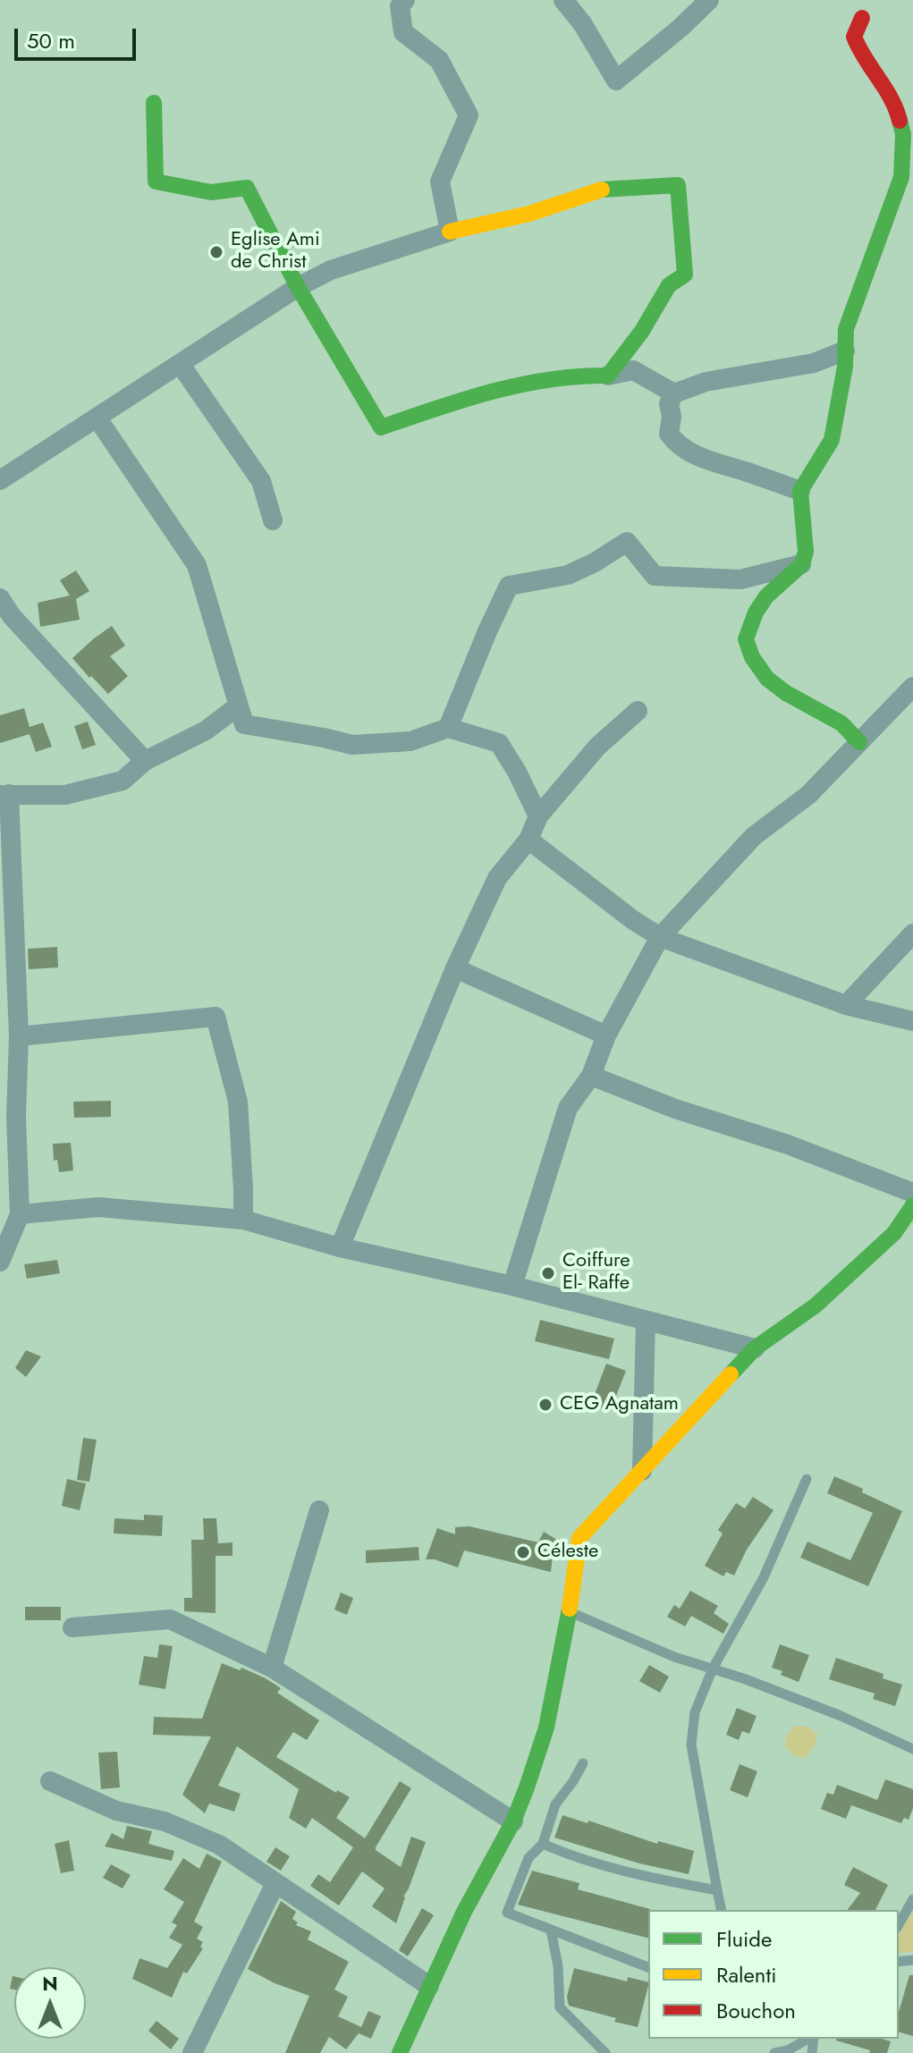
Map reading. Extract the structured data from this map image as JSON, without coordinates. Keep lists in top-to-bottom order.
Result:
{
  "places": [
    "Eglise Ami de Christ",
    "Coiffure El- Raffe",
    "CEG Agnatam",
    "Céleste"
  ],
  "legend": ["Fluide", "Ralenti", "Bouchon"],
  "scale_bar": "50 m",
  "north": "top"
}
